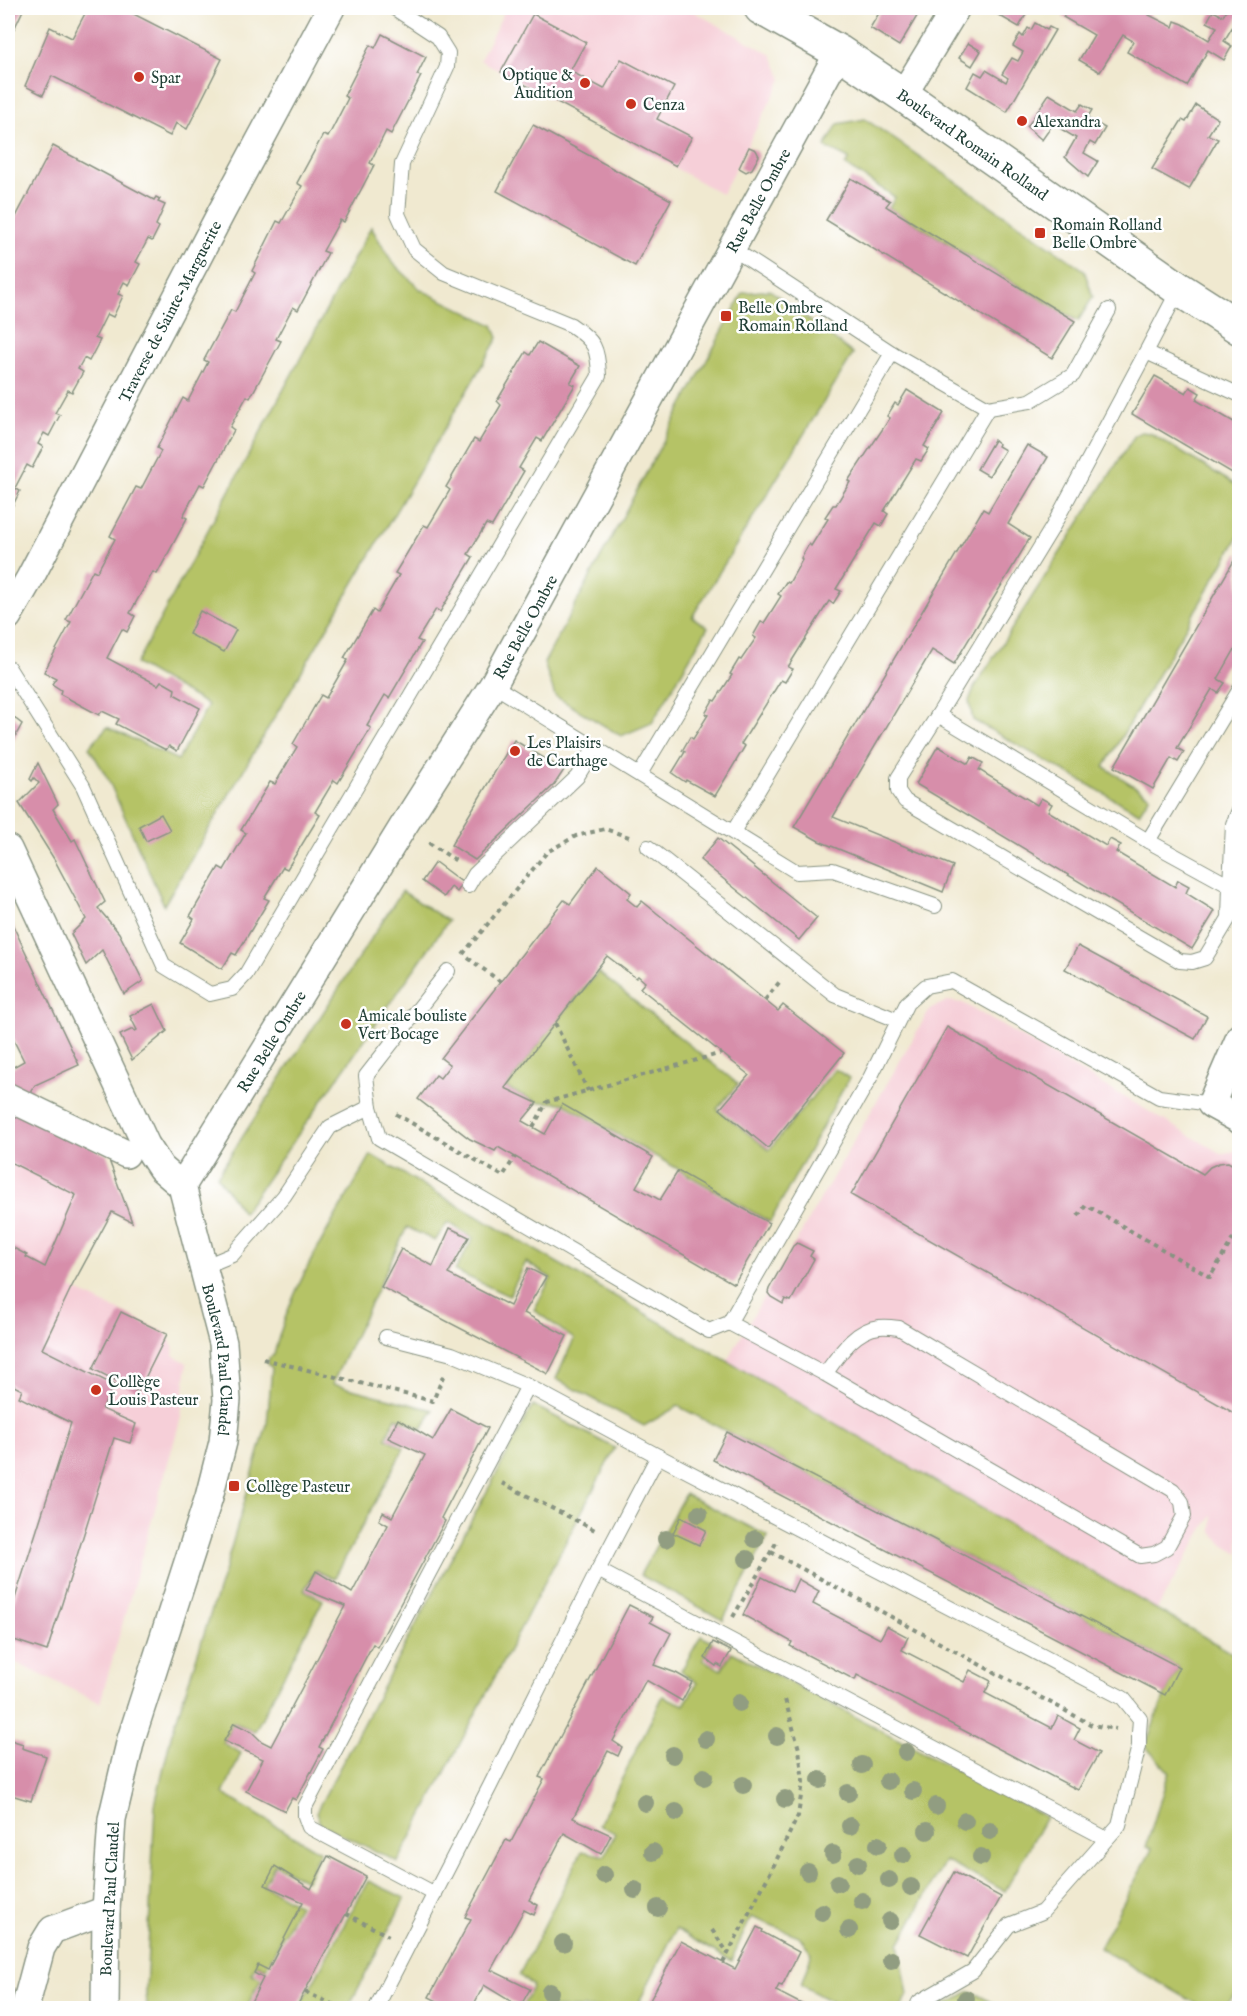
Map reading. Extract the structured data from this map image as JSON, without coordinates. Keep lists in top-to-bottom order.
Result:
{
  "streets": {
    "main road": ["Boulevard Romain Rolland"],
    "street": ["Rue Belle Ombre", "Traverse de Sainte-Marguerite", "Boulevard Paul Claudel"]
  },
  "crossings": [
    ["Boulevard Romain Rolland", "Rue Belle Ombre"],
    ["Rue Belle Ombre", "Boulevard Paul Claudel"]
  ],
  "places": {
    "other": [
      "Spar",
      "Optique & Audition",
      "Cenza",
      "Alexandra",
      "Les Plaisirs de Carthage",
      "Amicale bouliste Vert Bocage",
      "Collège Louis Pasteur"
    ],
    "transit": ["Romain Rolland Belle Ombre", "Belle Ombre Romain Rolland", "Collège Pasteur"]
  }
}
